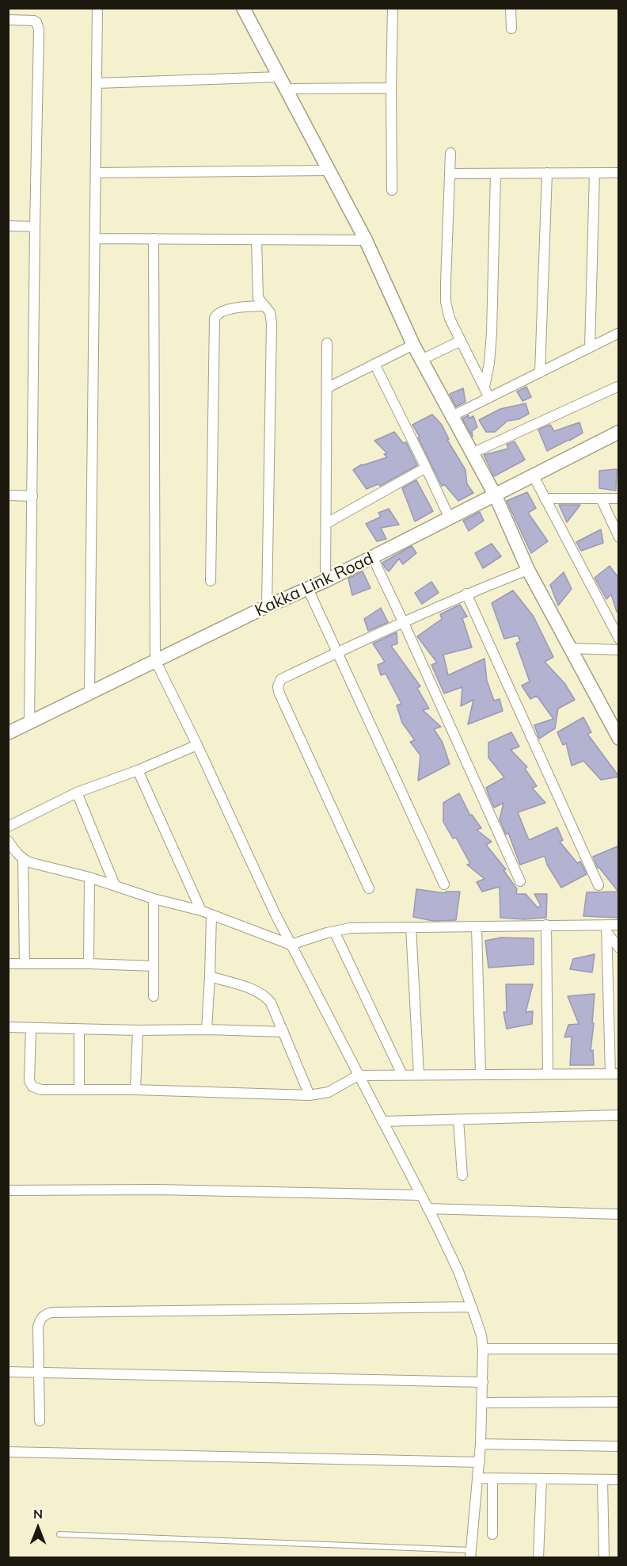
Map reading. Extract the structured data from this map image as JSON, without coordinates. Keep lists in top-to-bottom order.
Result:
{
  "streets": {
    "street": ["Kakka Link Road"]
  },
  "north": "top"
}
